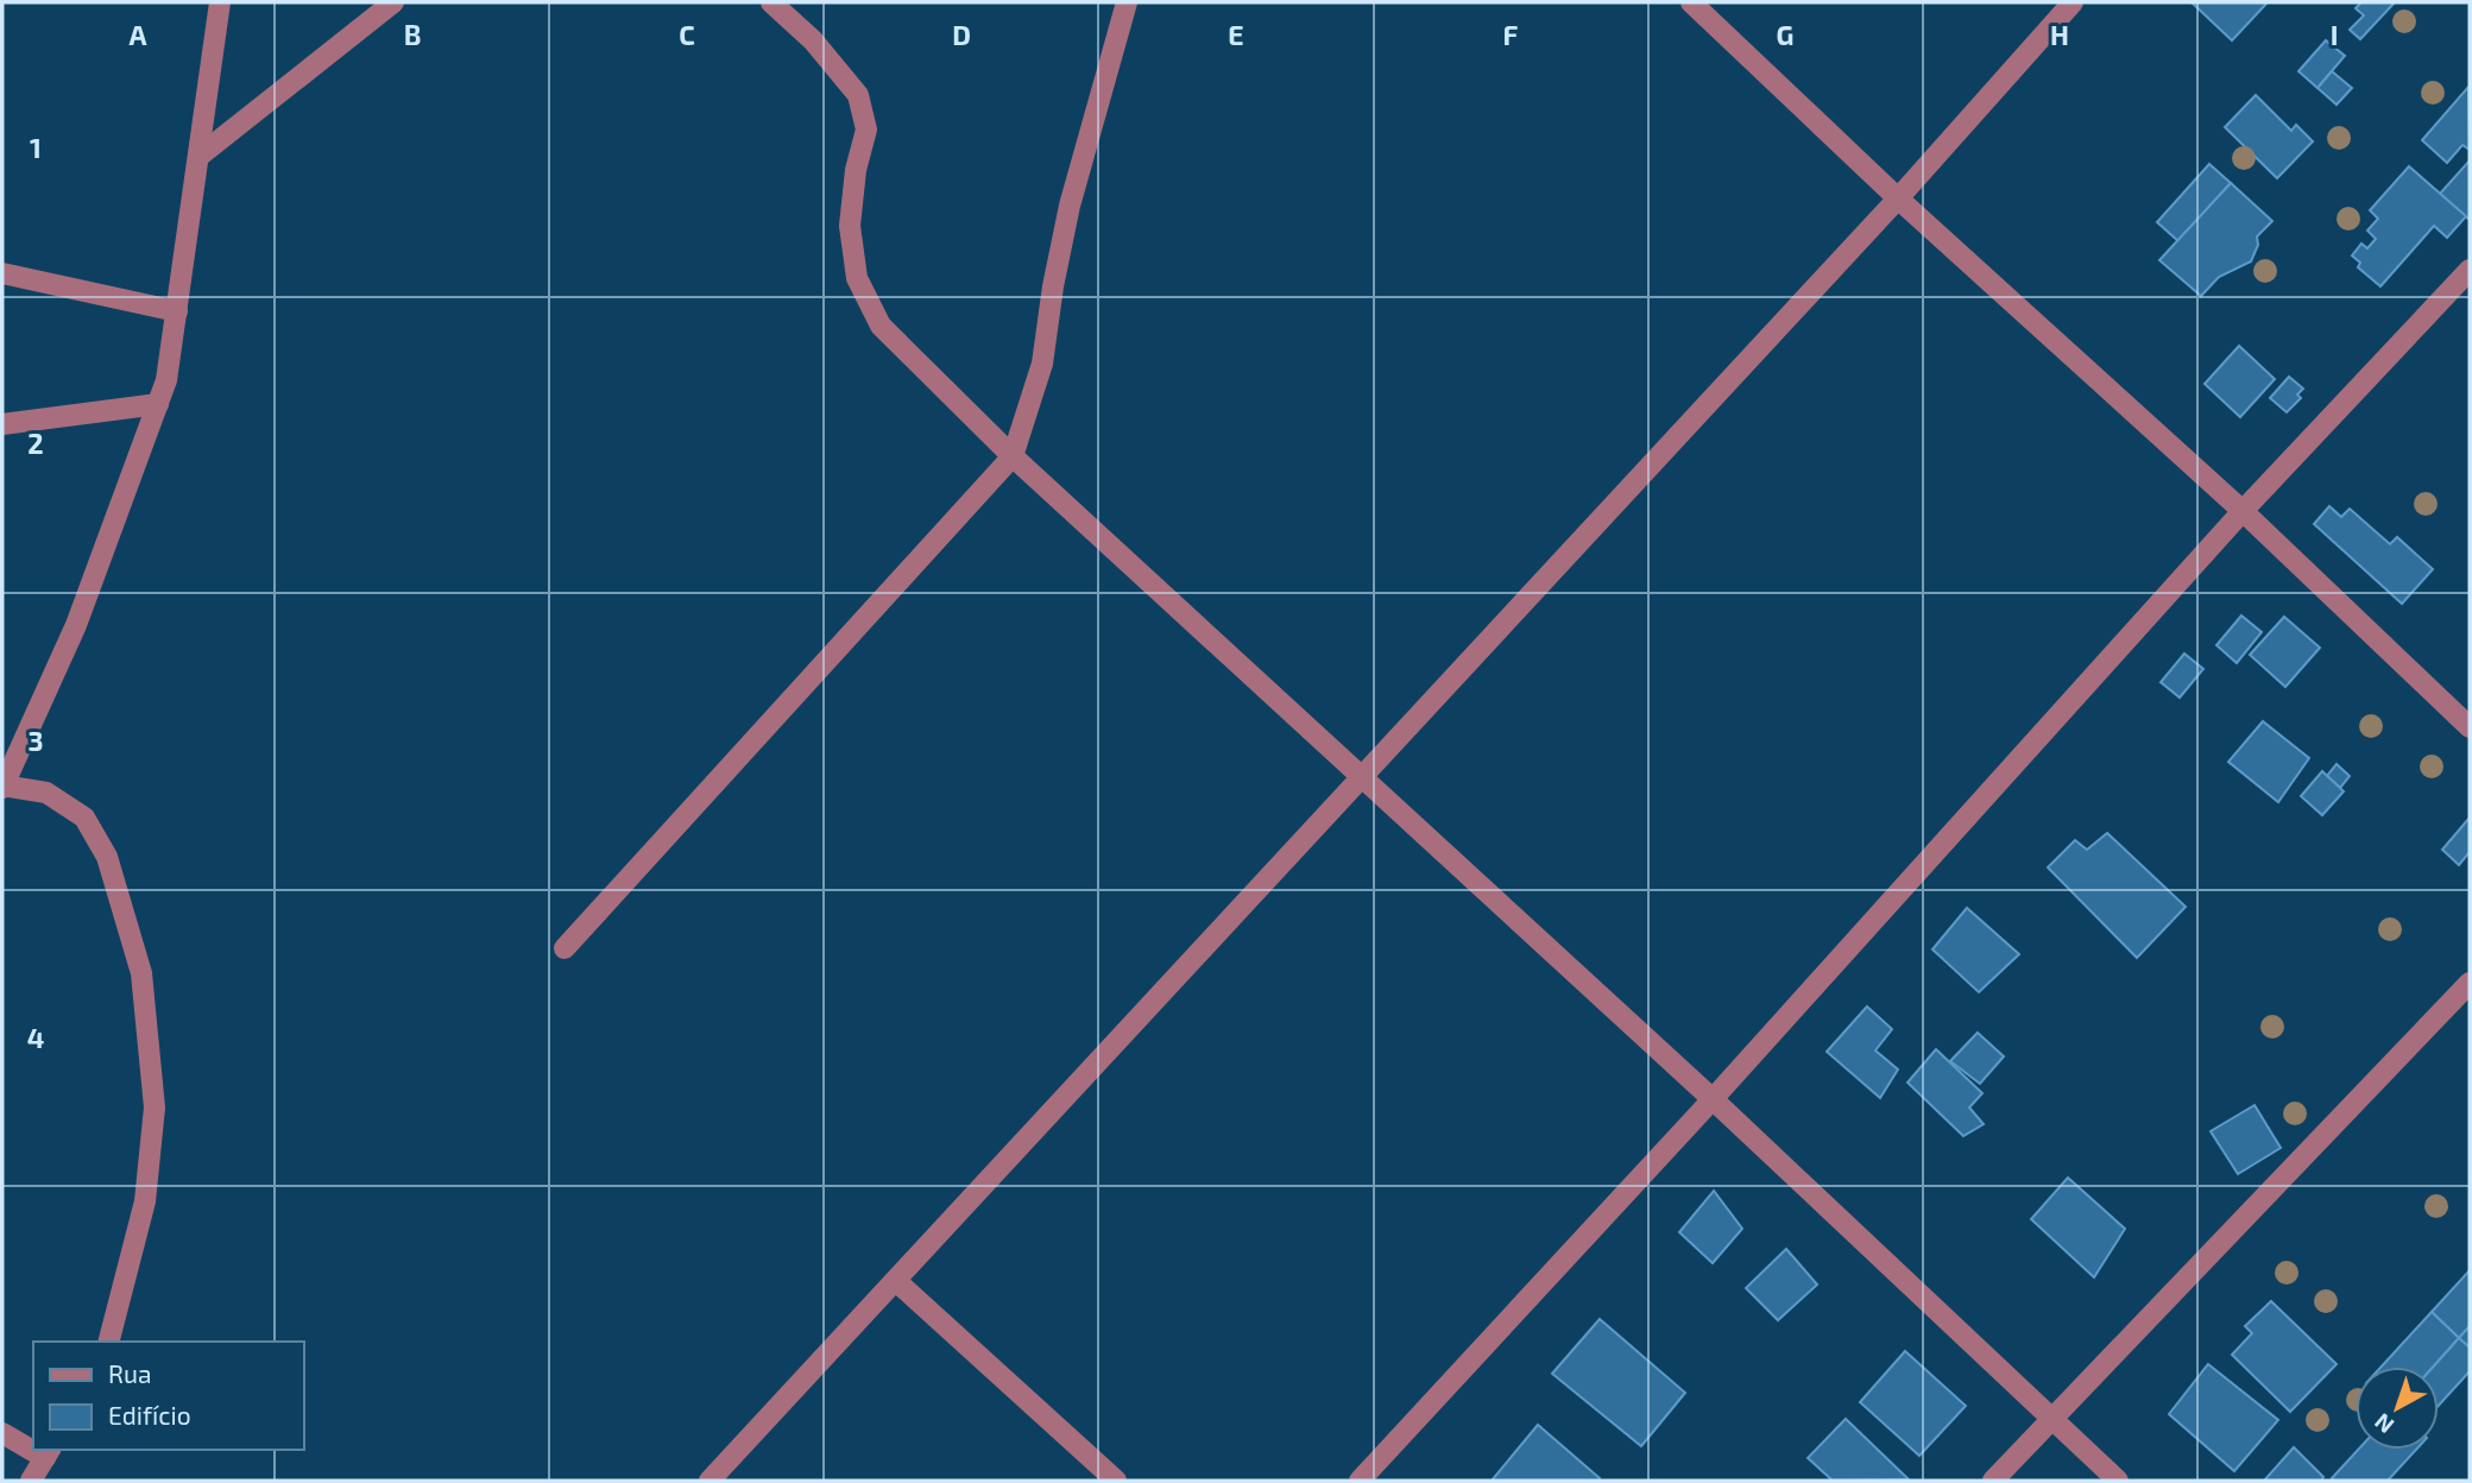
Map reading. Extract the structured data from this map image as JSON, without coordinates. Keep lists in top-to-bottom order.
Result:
{
  "legend": ["Rua", "Edifício"],
  "north": "bottom left",
  "grid": {
    "columns": [
      "A",
      "B",
      "C",
      "D",
      "E",
      "F",
      "G",
      "H",
      "I"
    ],
    "rows": [
      "1",
      "2",
      "3",
      "4"
    ]
  }
}
